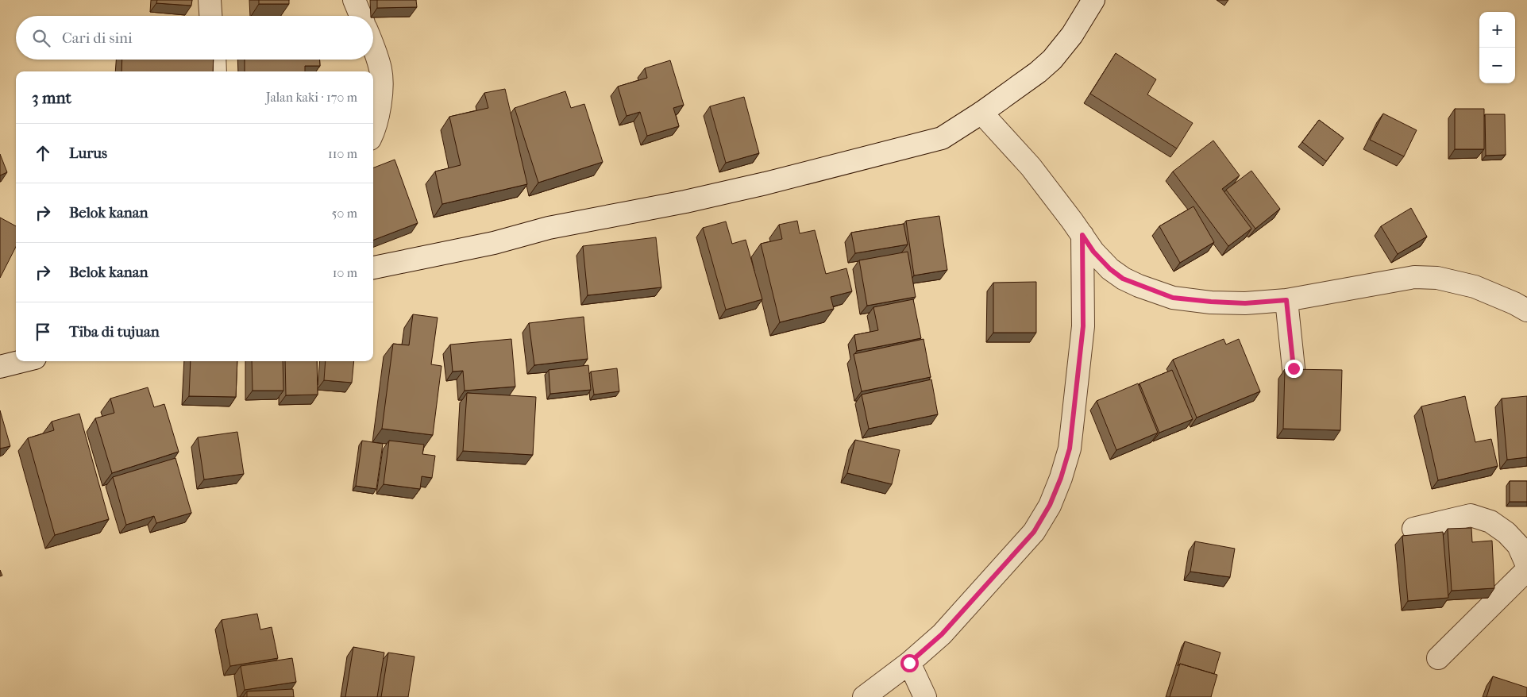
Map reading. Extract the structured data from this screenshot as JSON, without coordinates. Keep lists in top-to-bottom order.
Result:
{
  "page": {
    "map_buttons": ["+", "−"],
    "search": "Cari di sini",
    "heading": ["3 mnt", "Jalan kaki · 170 m"],
    "list": [
      ["Lurus", "110 m"],
      ["Belok kanan", "50 m"],
      ["Belok kanan", "10 m"],
      "Tiba di tujuan"
    ]
  }
}
